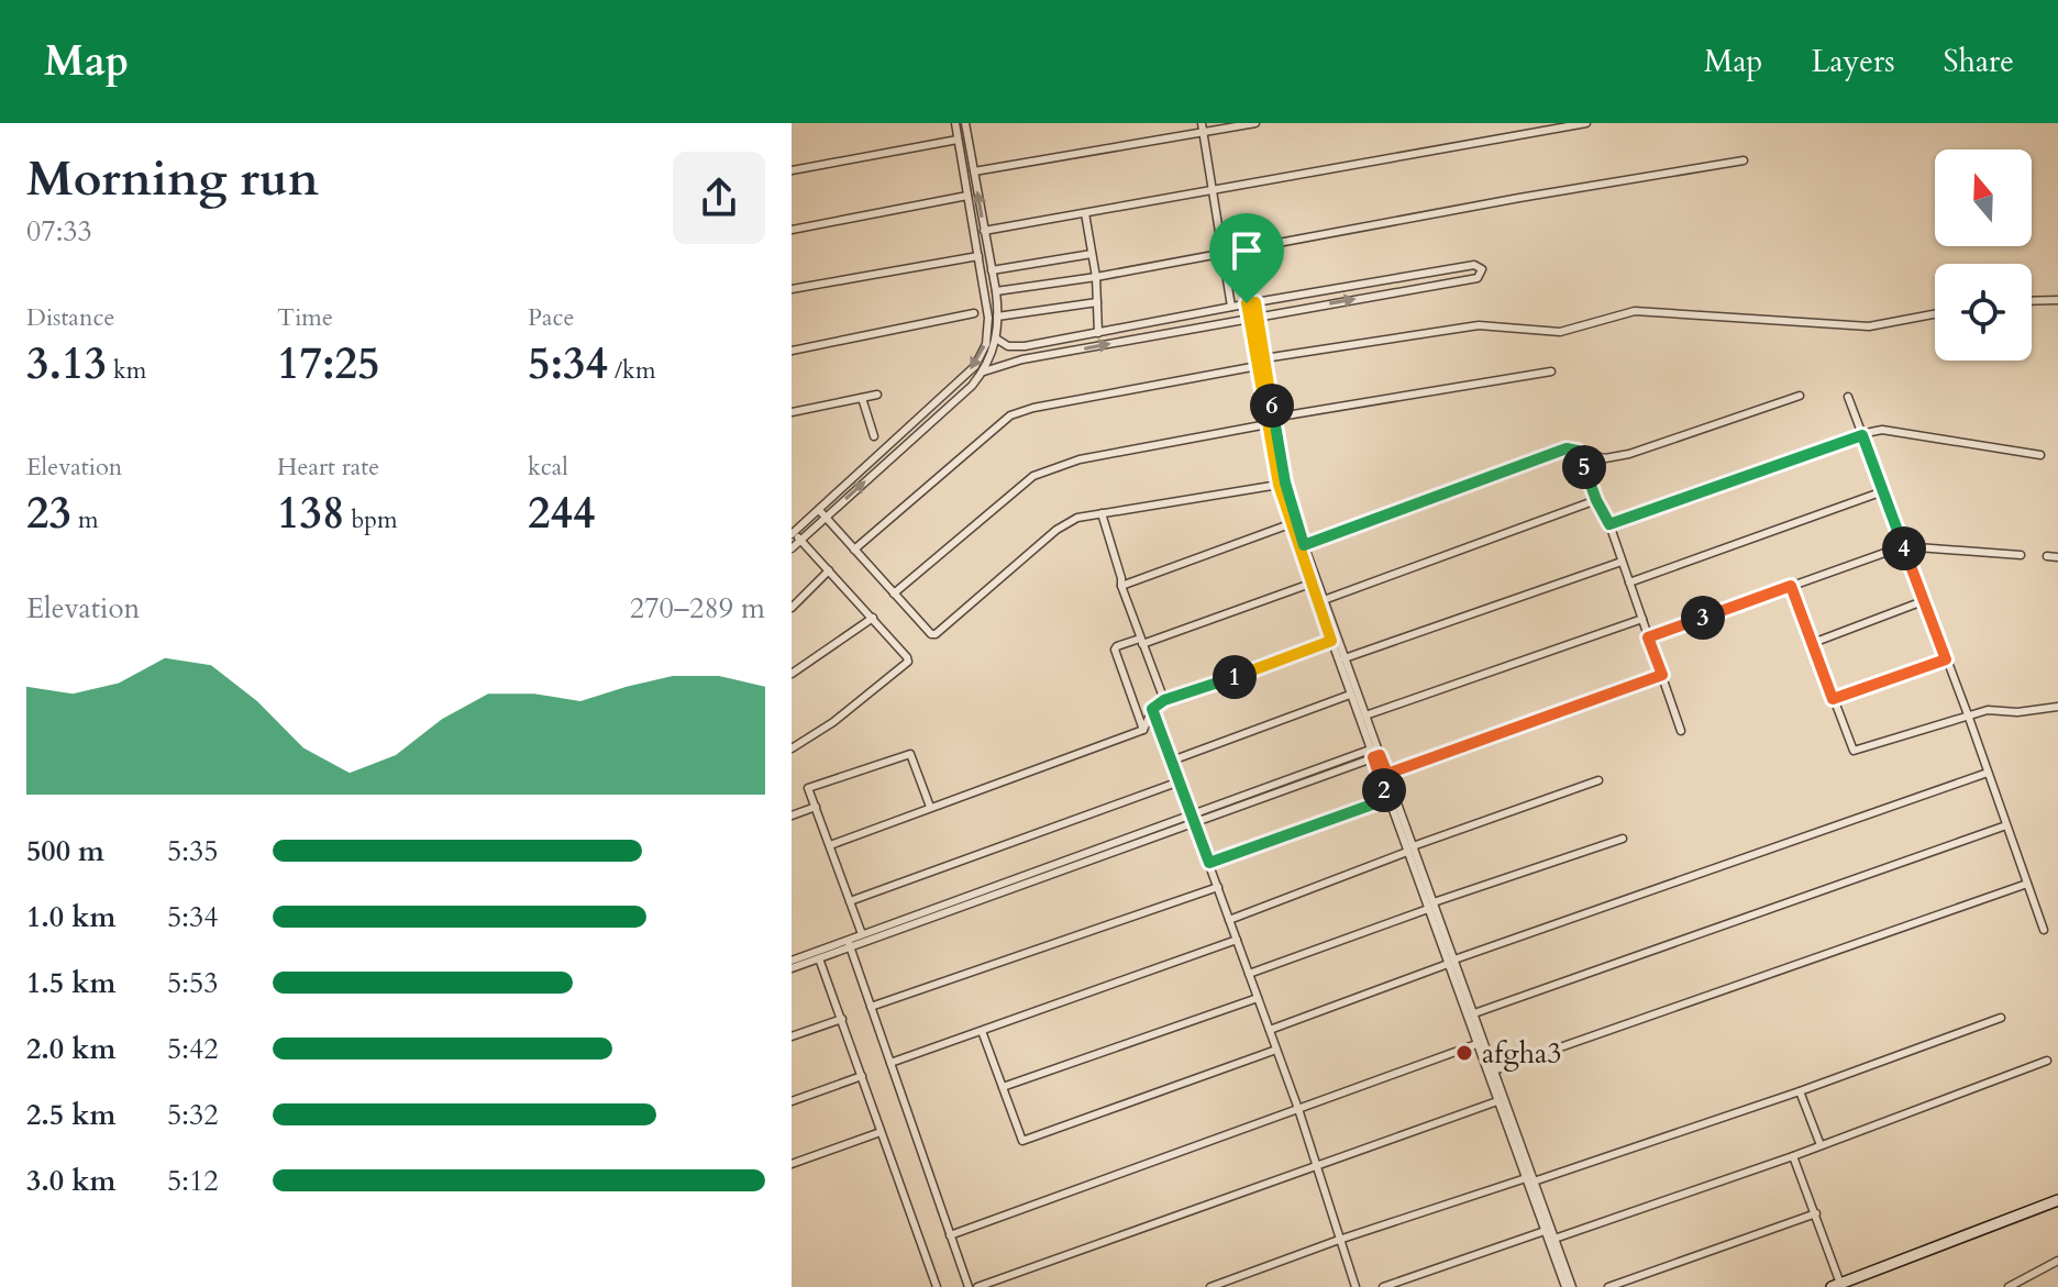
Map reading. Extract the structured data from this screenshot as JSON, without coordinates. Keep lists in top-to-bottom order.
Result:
{
  "places": ["afgha3"],
  "north": "top",
  "page": {
    "header": "Map",
    "nav": ["Map", "Layers", "Share"],
    "heading": ["Morning run", "07:33"],
    "stats": [
      ["Distance", "3.13 km"],
      ["Time", "17:25"],
      ["Pace", "5:34 /km"],
      ["Elevation", "23 m"],
      ["Heart rate", "138 bpm"],
      ["kcal", "244"]
    ],
    "pins": [
      "6",
      "5",
      "4",
      "3",
      "1",
      "2"
    ],
    "chart": ["Elevation", "270–289 m"],
    "list": [
      {
        "name": "500 m",
        "note": "5:35"
      },
      {
        "name": "1.0 km",
        "note": "5:34"
      },
      {
        "name": "1.5 km",
        "note": "5:53"
      },
      {
        "name": "2.0 km",
        "note": "5:42"
      },
      {
        "name": "2.5 km",
        "note": "5:32"
      },
      {
        "name": "3.0 km",
        "note": "5:12"
      }
    ]
  }
}
